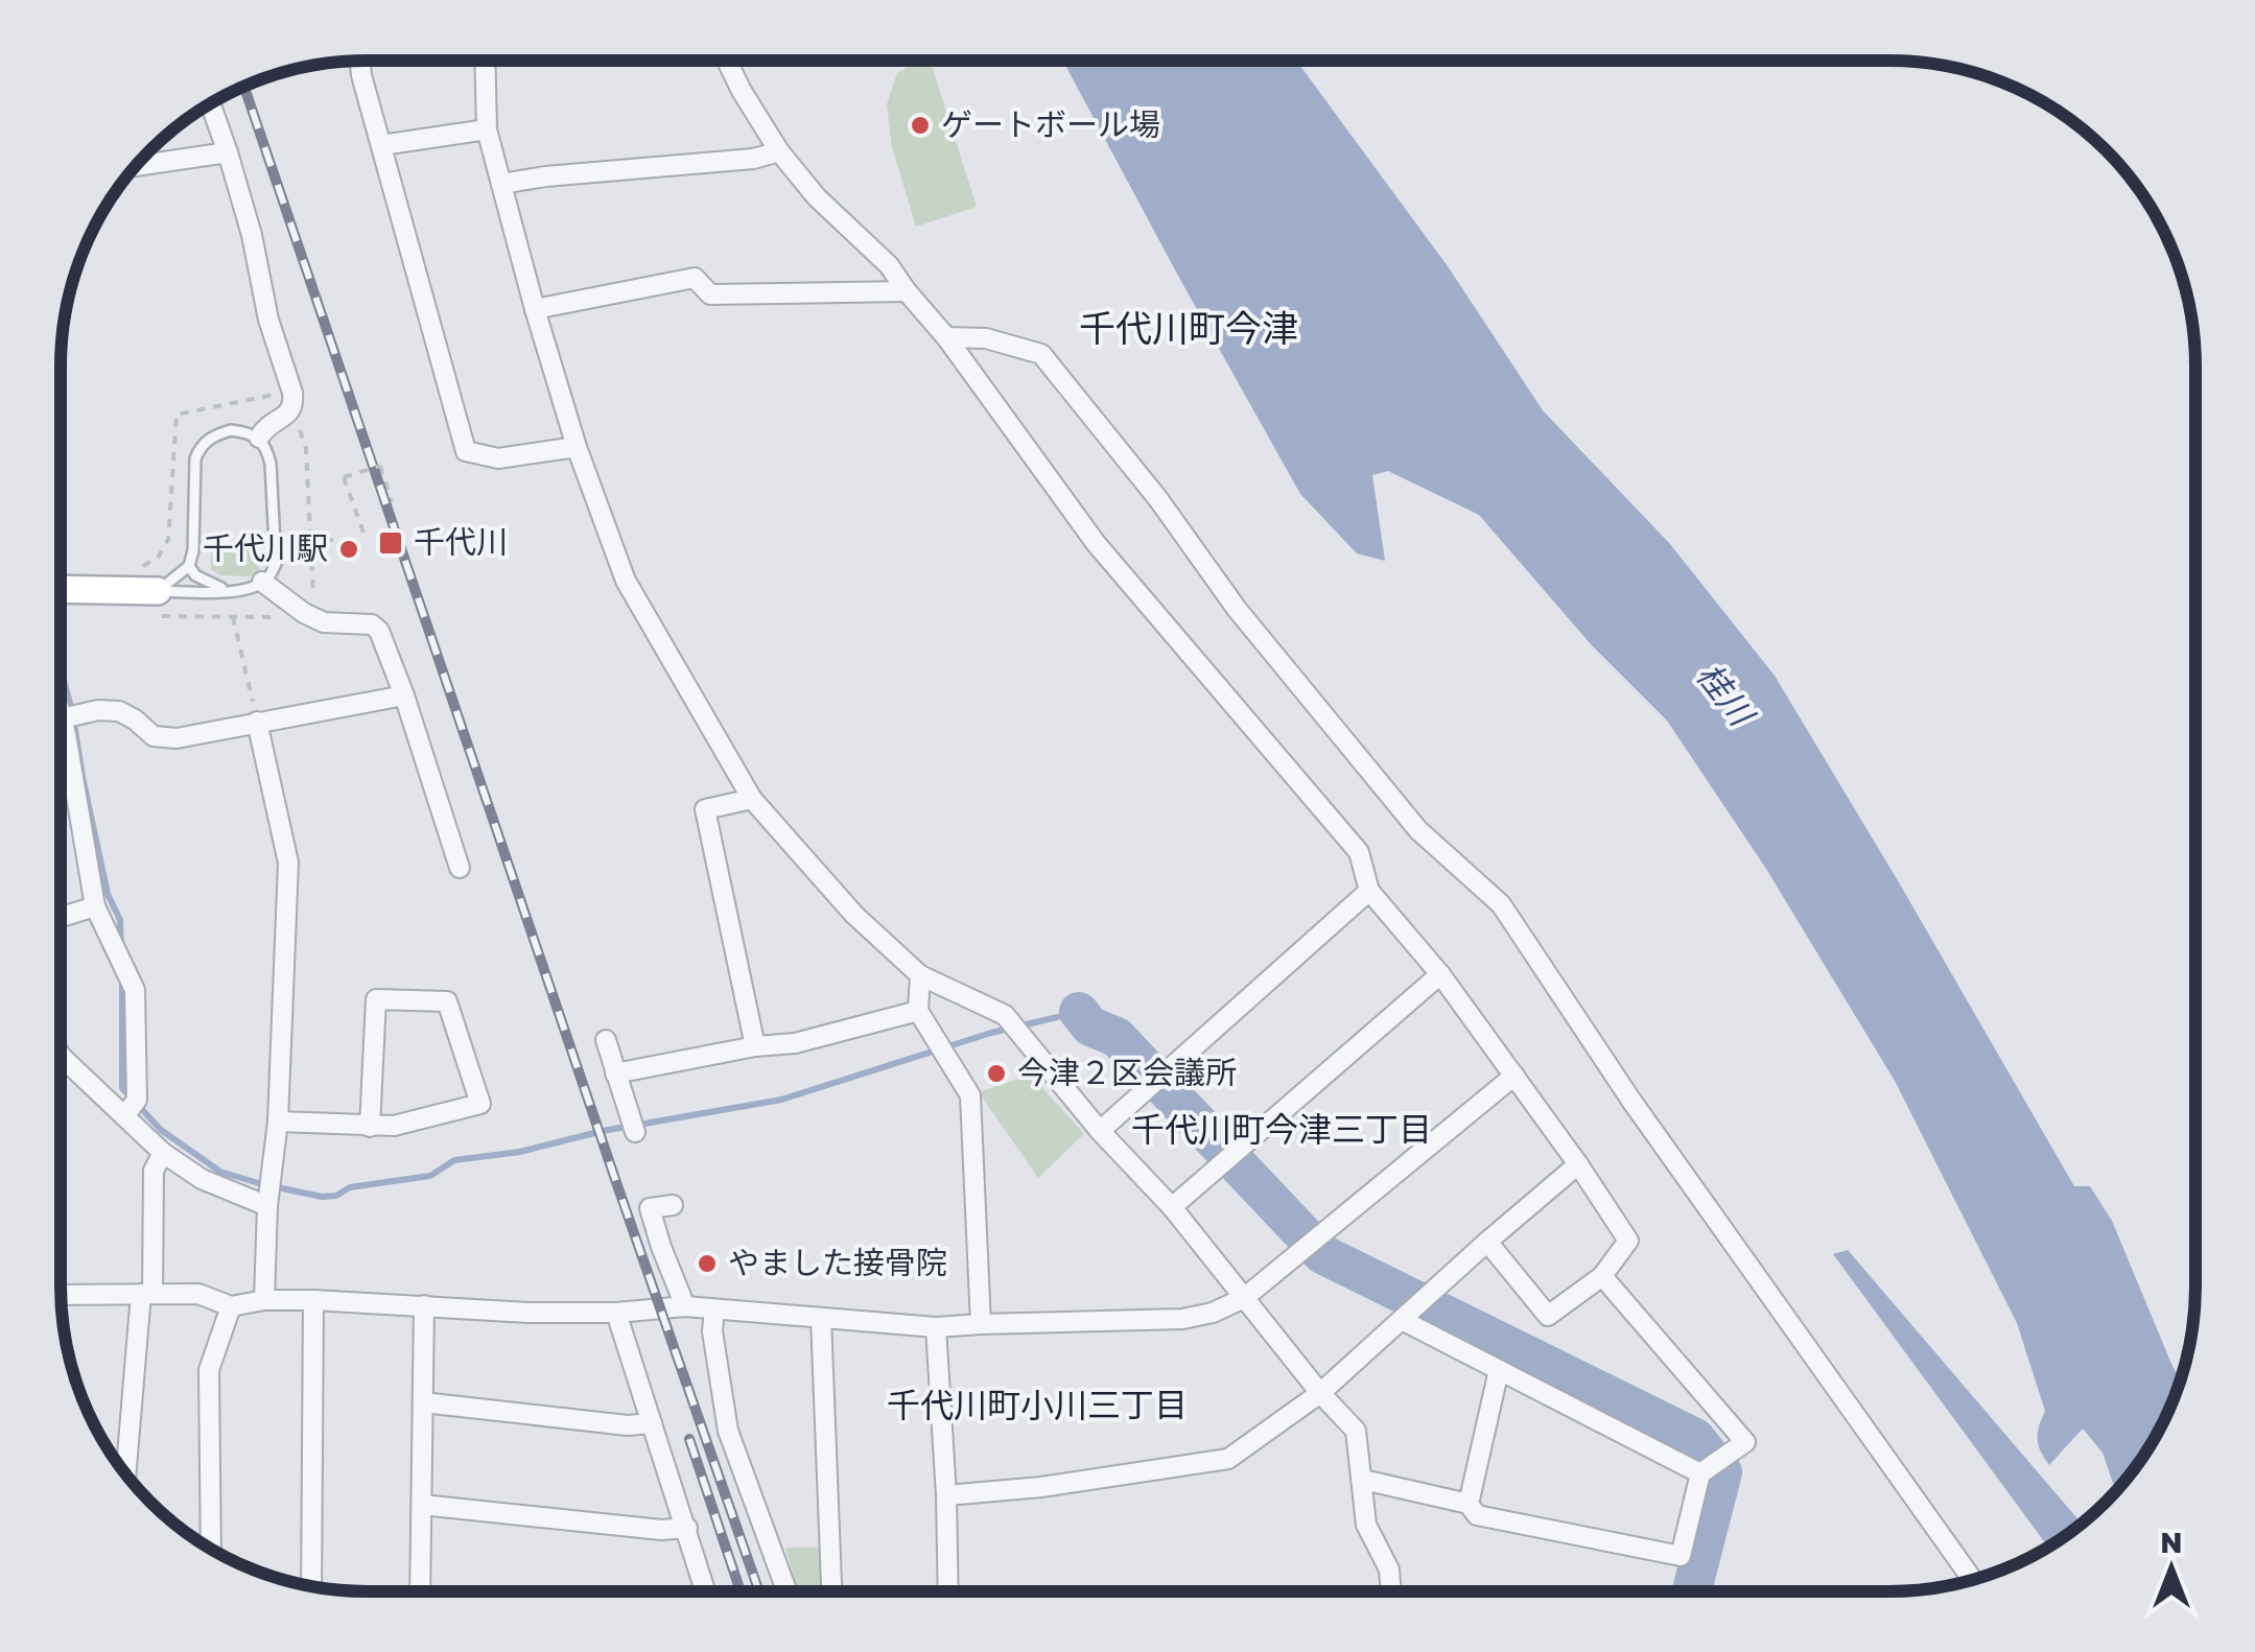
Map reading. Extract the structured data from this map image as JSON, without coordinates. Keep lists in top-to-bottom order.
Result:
{
  "districts": ["千代川町今津", "千代川町今津三丁目", "千代川町小川三丁目"],
  "water": ["桂川"],
  "places": {
    "other": [
      "ゲートボール場",
      "千代川駅",
      "今津２区会議所",
      "やました接骨院"
    ],
    "transit": ["千代川"]
  },
  "north": "top"
}
